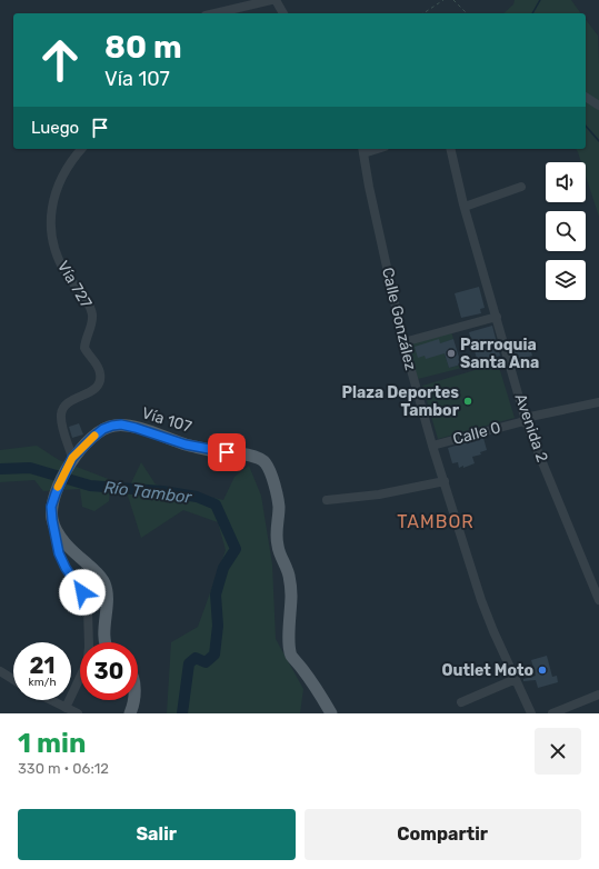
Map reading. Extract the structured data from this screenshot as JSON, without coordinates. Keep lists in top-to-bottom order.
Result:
{
  "streets": {
    "main road": ["Vía 107"],
    "street": [
      "Vía 727",
      "Calle González",
      "Avenida 2",
      "Calle 0"
    ]
  },
  "crossings": [
    ["Vía 727", "Vía 107"],
    ["Calle González", "Calle 0"],
    ["Avenida 2", "Calle 0"]
  ],
  "districts": ["TAMBOR"],
  "water": ["Río Tambor"],
  "places": ["Parroquia Santa Ana", "Plaza Deportes Tambor", "Outlet Moto"],
  "page": {
    "turn": ["80 m", "Vía 107"],
    "then": "Luego",
    "speed": "21 km/h",
    "limit": "30",
    "heading": ["1 min", "330 m · 06:12"],
    "buttons": ["Salir", "Compartir"]
  }
}
